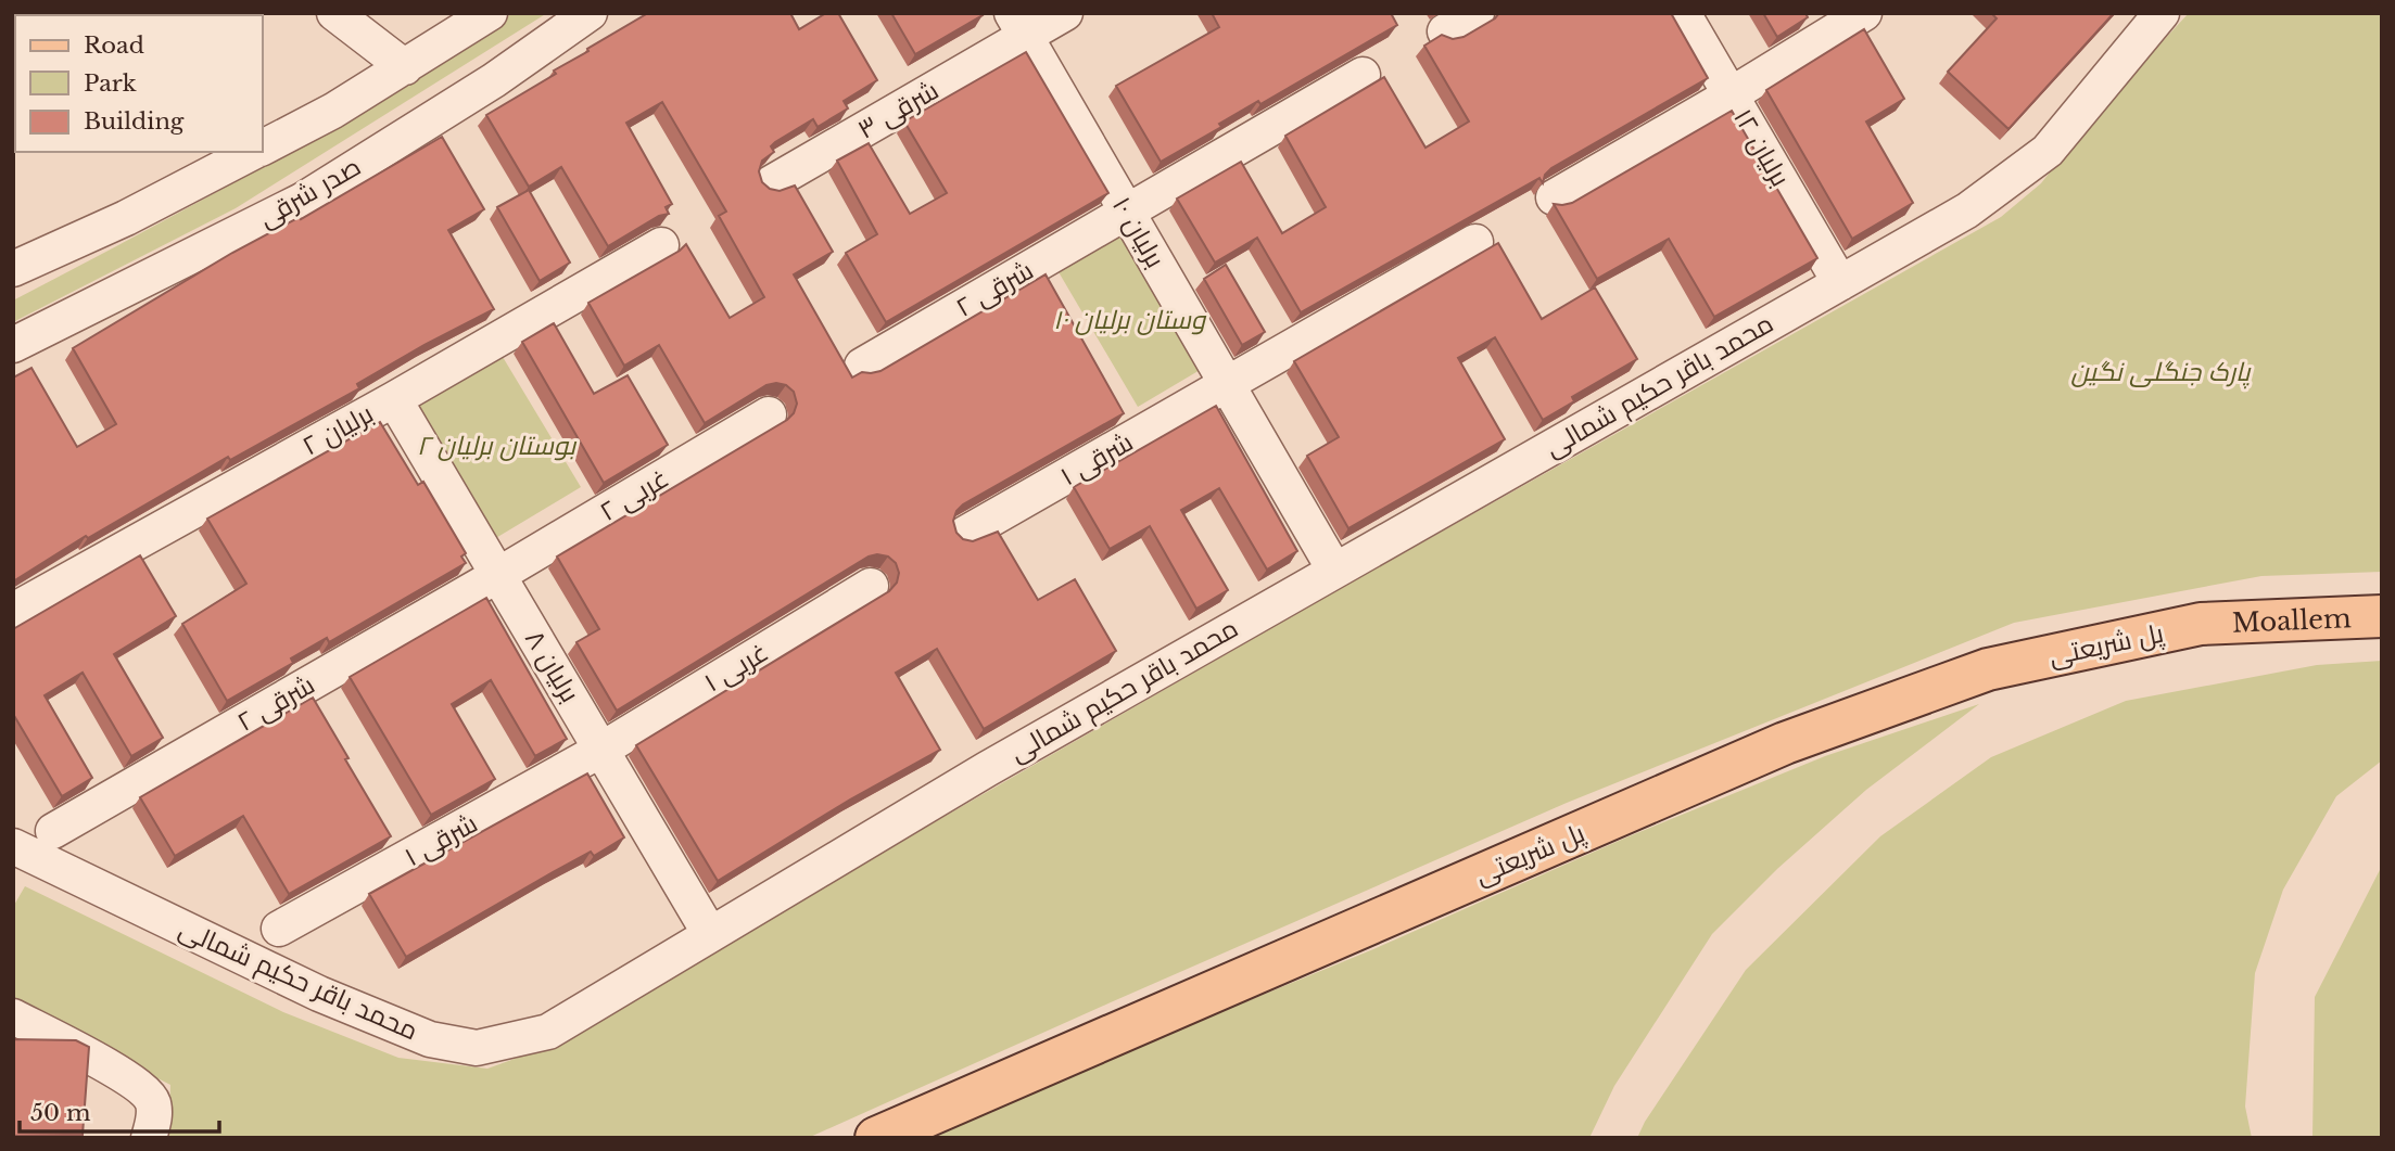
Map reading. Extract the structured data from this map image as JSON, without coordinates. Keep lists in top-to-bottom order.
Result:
{
  "streets": {
    "main road": ["پل شریعتی"],
    "street": [
      "۳ شرقی",
      "برلیان ۱۲",
      "صدر شرقی",
      "برلیان ۱۰",
      "۲ شرقی",
      "محمد باقر حکیم شمالی",
      "برلیان ۲",
      "۱ شرقی",
      "۲ غربی",
      "برلیان ۸",
      "۱ غربی"
    ]
  },
  "crossings": [
    ["۳ شرقی", "برلیان ۱۰"],
    ["برلیان ۱۲", "محمد باقر حکیم شمالی"],
    ["برلیان ۱۰", "۲ شرقی"],
    ["برلیان ۱۰", "محمد باقر حکیم شمالی"],
    ["برلیان ۱۰", "۱ شرقی"],
    ["۲ شرقی", "۲ غربی"],
    ["۲ شرقی", "برلیان ۸"],
    ["محمد باقر حکیم شمالی", "برلیان ۸"],
    ["برلیان ۲", "برلیان ۸"],
    ["۱ شرقی", "برلیان ۸"],
    ["۱ شرقی", "۱ غربی"],
    ["۲ غربی", "برلیان ۸"],
    ["برلیان ۸", "۱ غربی"]
  ],
  "parks": ["وستان برلیان ۱۰", "پارک جنگلی نگین", "بوستان برلیان ۲"],
  "legend": ["Road", "Park", "Building"],
  "scale_bar": "50 m"
}
